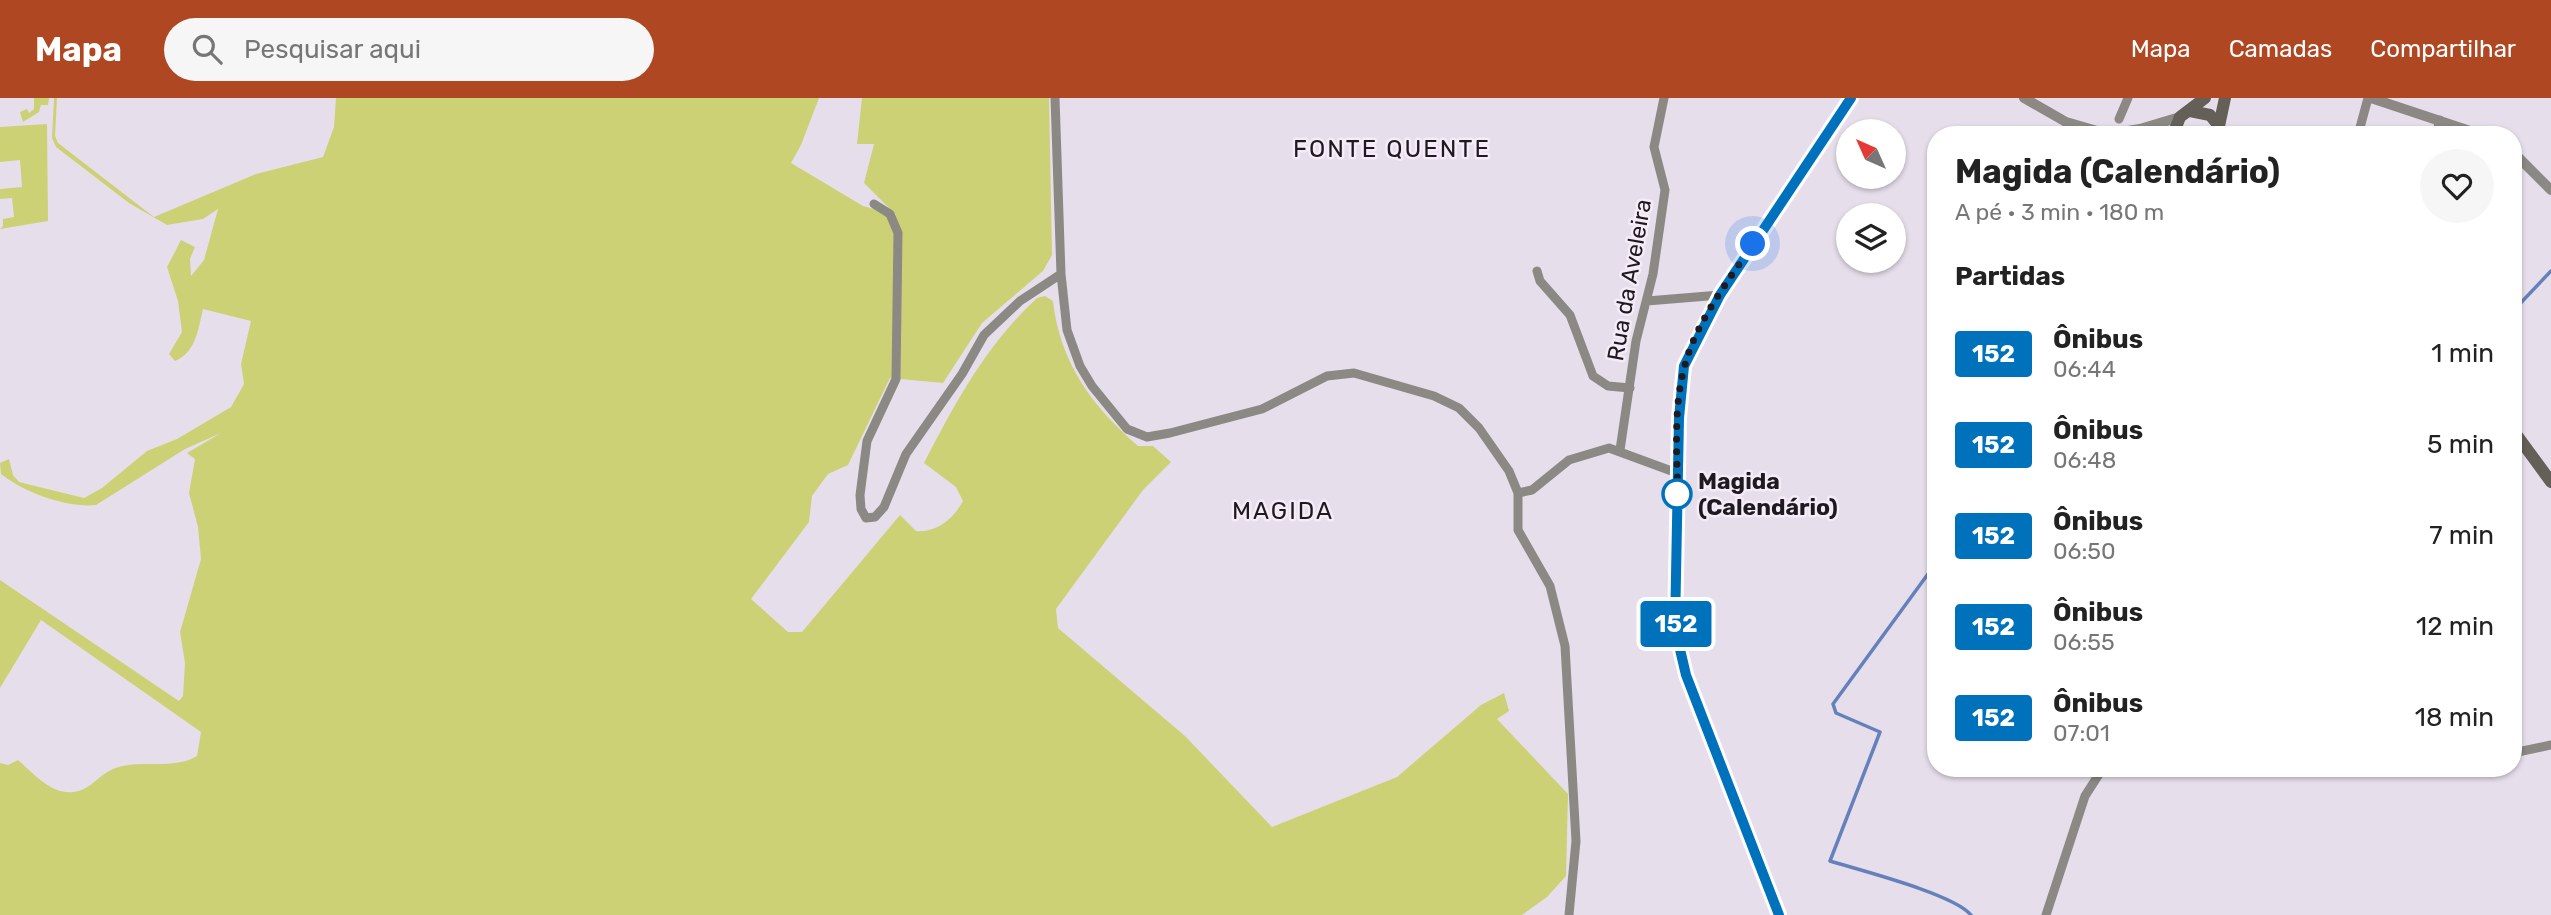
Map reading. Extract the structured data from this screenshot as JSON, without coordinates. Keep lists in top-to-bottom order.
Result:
{
  "streets": {
    "street": ["Rua da Aveleira"]
  },
  "districts": ["FONTE QUENTE", "MAGIDA"],
  "places": ["Magida (Calendário)"],
  "lines": ["bus line 152"],
  "north": "top left",
  "page": {
    "header": "Mapa",
    "search": "Pesquisar aqui",
    "nav": ["Mapa", "Camadas", "Compartilhar"],
    "on_map": "152",
    "heading": [
      ["Magida (Calendário)", "A pé · 3 min · 180 m"],
      "Partidas"
    ],
    "list": [
      {
        "mark": "152",
        "name": "Ônibus",
        "note": "06:44",
        "value": "1 min"
      },
      {
        "mark": "152",
        "name": "Ônibus",
        "note": "06:48",
        "value": "5 min"
      },
      {
        "mark": "152",
        "name": "Ônibus",
        "note": "06:50",
        "value": "7 min"
      },
      {
        "mark": "152",
        "name": "Ônibus",
        "note": "06:55",
        "value": "12 min"
      },
      {
        "mark": "152",
        "name": "Ônibus",
        "note": "07:01",
        "value": "18 min"
      }
    ]
  }
}
